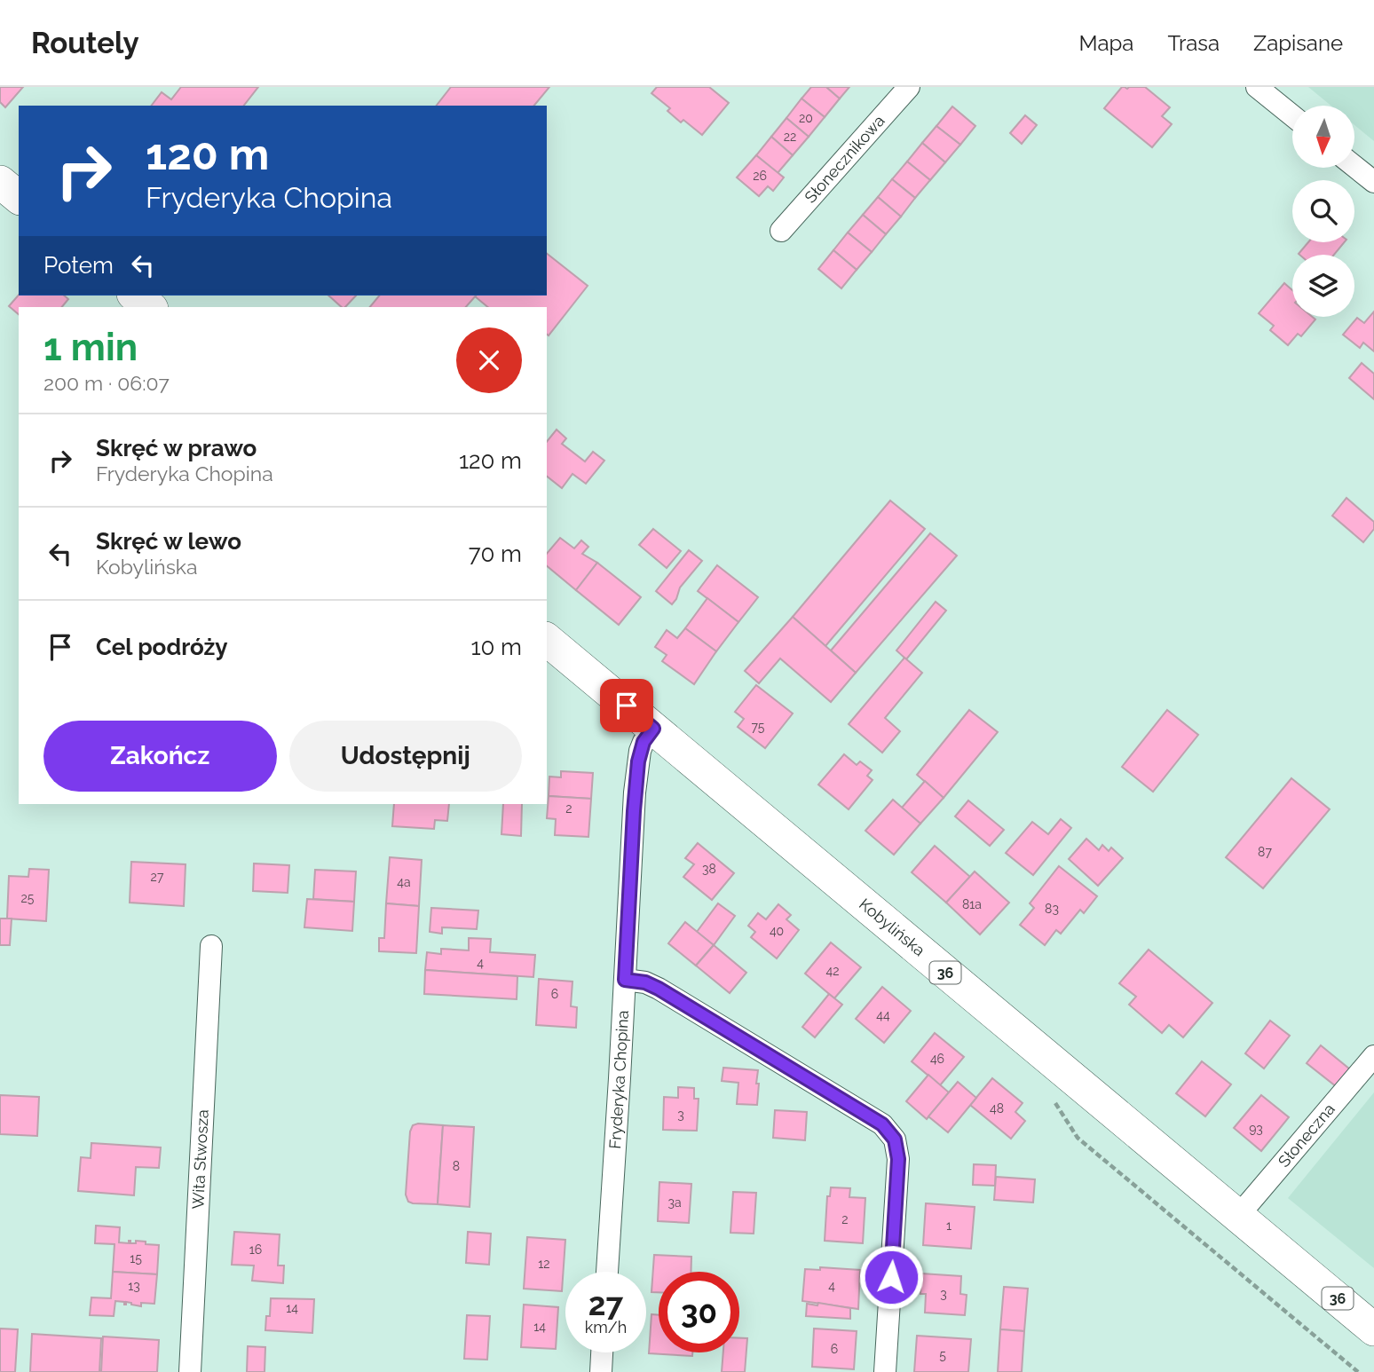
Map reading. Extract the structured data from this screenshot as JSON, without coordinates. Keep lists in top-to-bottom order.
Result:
{
  "streets": {
    "main road": ["Kobylińska", "36"],
    "street": [
      "Słonecznikowa",
      "Fryderyka Chopina",
      "Słoneczna",
      "Wita Stwosza"
    ]
  },
  "crossings": [
    ["Kobylińska", "36"],
    ["Kobylińska", "Fryderyka Chopina"],
    ["Kobylińska", "Słoneczna"],
    ["36", "Słoneczna"]
  ],
  "house_numbers": [
    "20",
    "22",
    "26",
    "75",
    "2",
    "87",
    "38",
    "27",
    "4a",
    "25",
    "81a",
    "83",
    "40",
    "4",
    "42",
    "6",
    "44",
    "46",
    "48",
    "3",
    "93",
    "8",
    "3a",
    "2",
    "1",
    "16",
    "15",
    "12",
    "13",
    "4",
    "3",
    "14",
    "14",
    "6",
    "5"
  ],
  "north": "bottom",
  "page": {
    "header": "Routely",
    "nav": ["Mapa", "Trasa", "Zapisane"],
    "turn": ["120 m", "Fryderyka Chopina"],
    "then": "Potem",
    "heading": ["1 min", "200 m · 06:07"],
    "list": [
      {
        "name": "Skręć w prawo",
        "note": "Fryderyka Chopina",
        "value": "120 m"
      },
      {
        "name": "Skręć w lewo",
        "note": "Kobylińska",
        "value": "70 m"
      },
      {
        "name": "Cel podróży",
        "value": "10 m"
      }
    ],
    "buttons": ["Zakończ", "Udostępnij"],
    "speed": "27 km/h",
    "limit": "30"
  }
}
